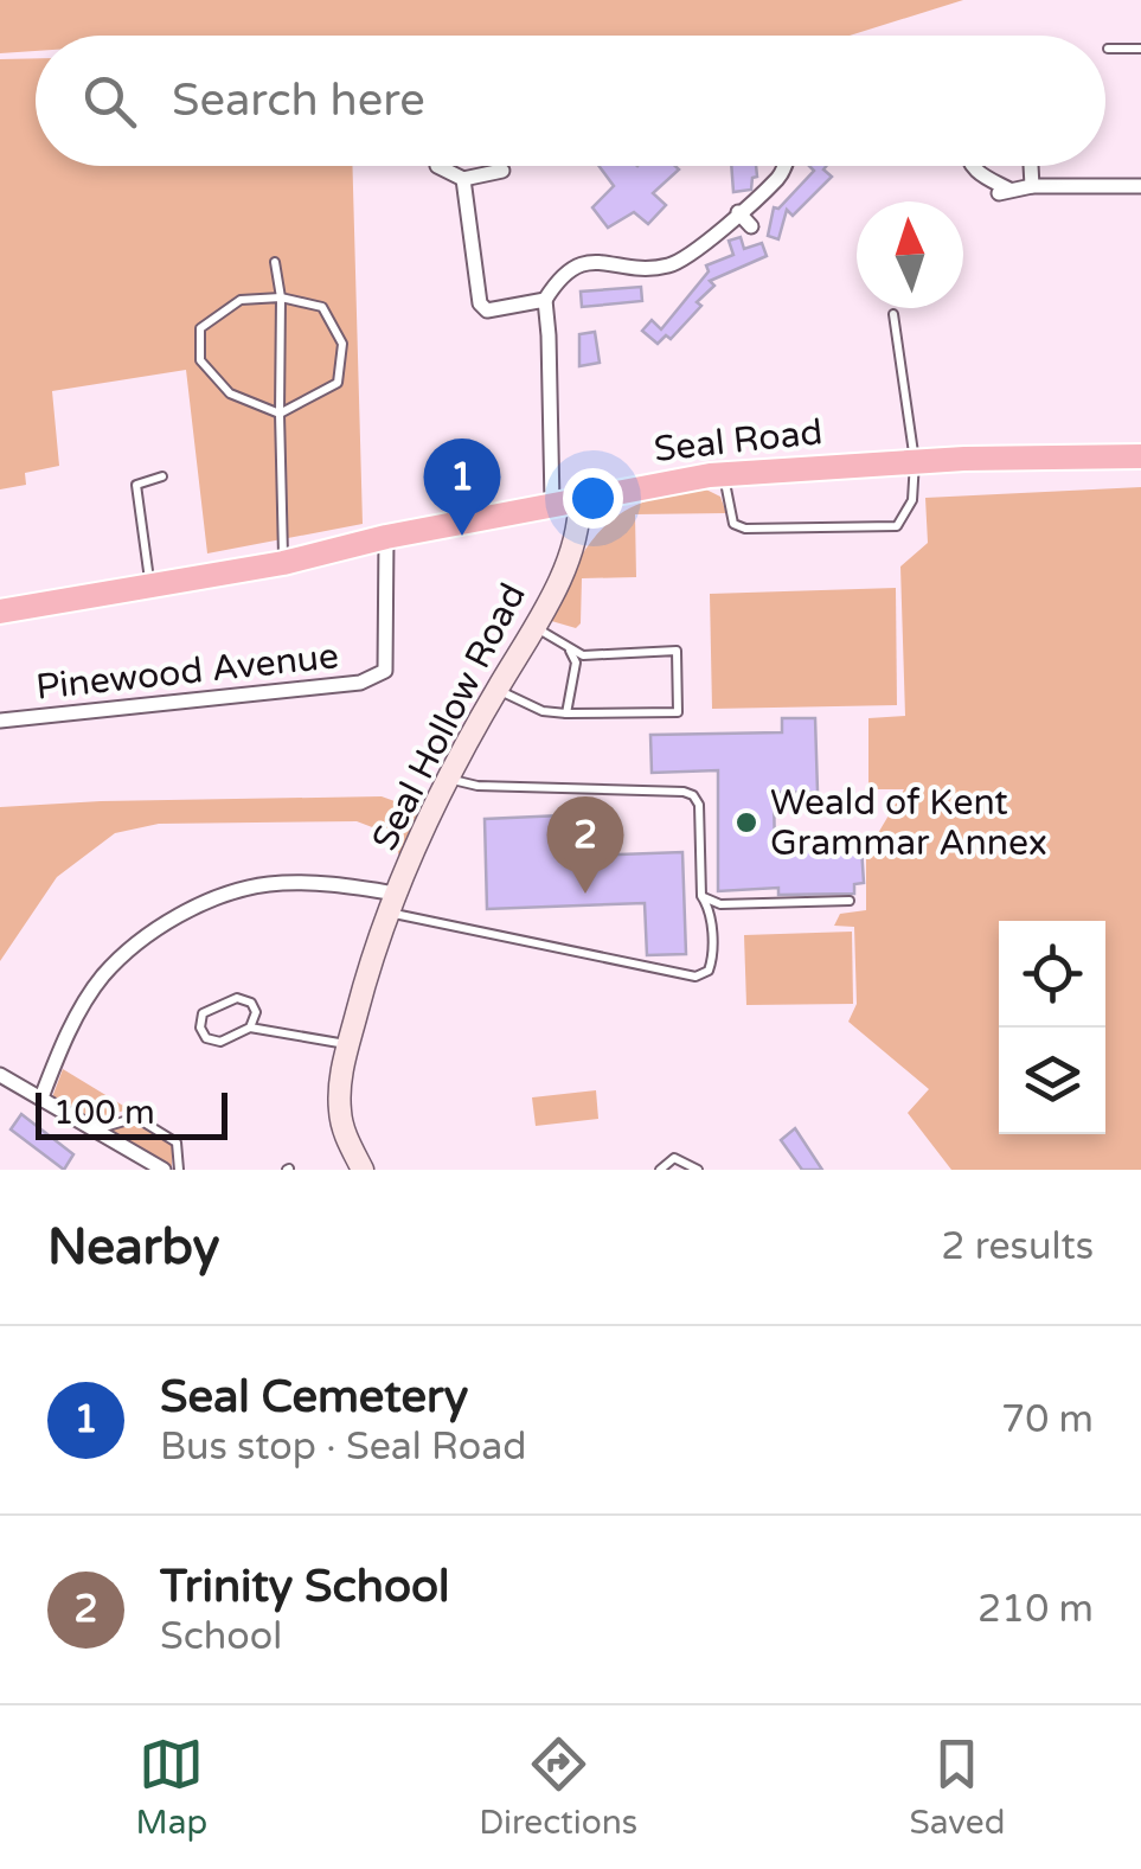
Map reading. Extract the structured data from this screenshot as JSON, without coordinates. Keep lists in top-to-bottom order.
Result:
{
  "streets": {
    "highway": ["Seal Road"],
    "main road": ["Seal Hollow Road"],
    "street": ["Pinewood Avenue"]
  },
  "crossings": [
    ["Seal Road", "Pinewood Avenue"],
    ["Seal Road", "Seal Hollow Road"]
  ],
  "places": ["Weald of Kent Grammar Annex"],
  "scale_bar": "100 m",
  "north": "top",
  "page": {
    "search": "Search here",
    "pins": ["1", "2"],
    "scale": "100 m",
    "heading": ["Nearby", "2 results"],
    "list": [
      {
        "mark": "1",
        "name": "Seal Cemetery",
        "note": "Bus stop · Seal Road",
        "value": "70 m"
      },
      {
        "mark": "2",
        "name": "Trinity School",
        "note": "School",
        "value": "210 m"
      }
    ],
    "nav": ["Map", "Directions", "Saved"]
  }
}
